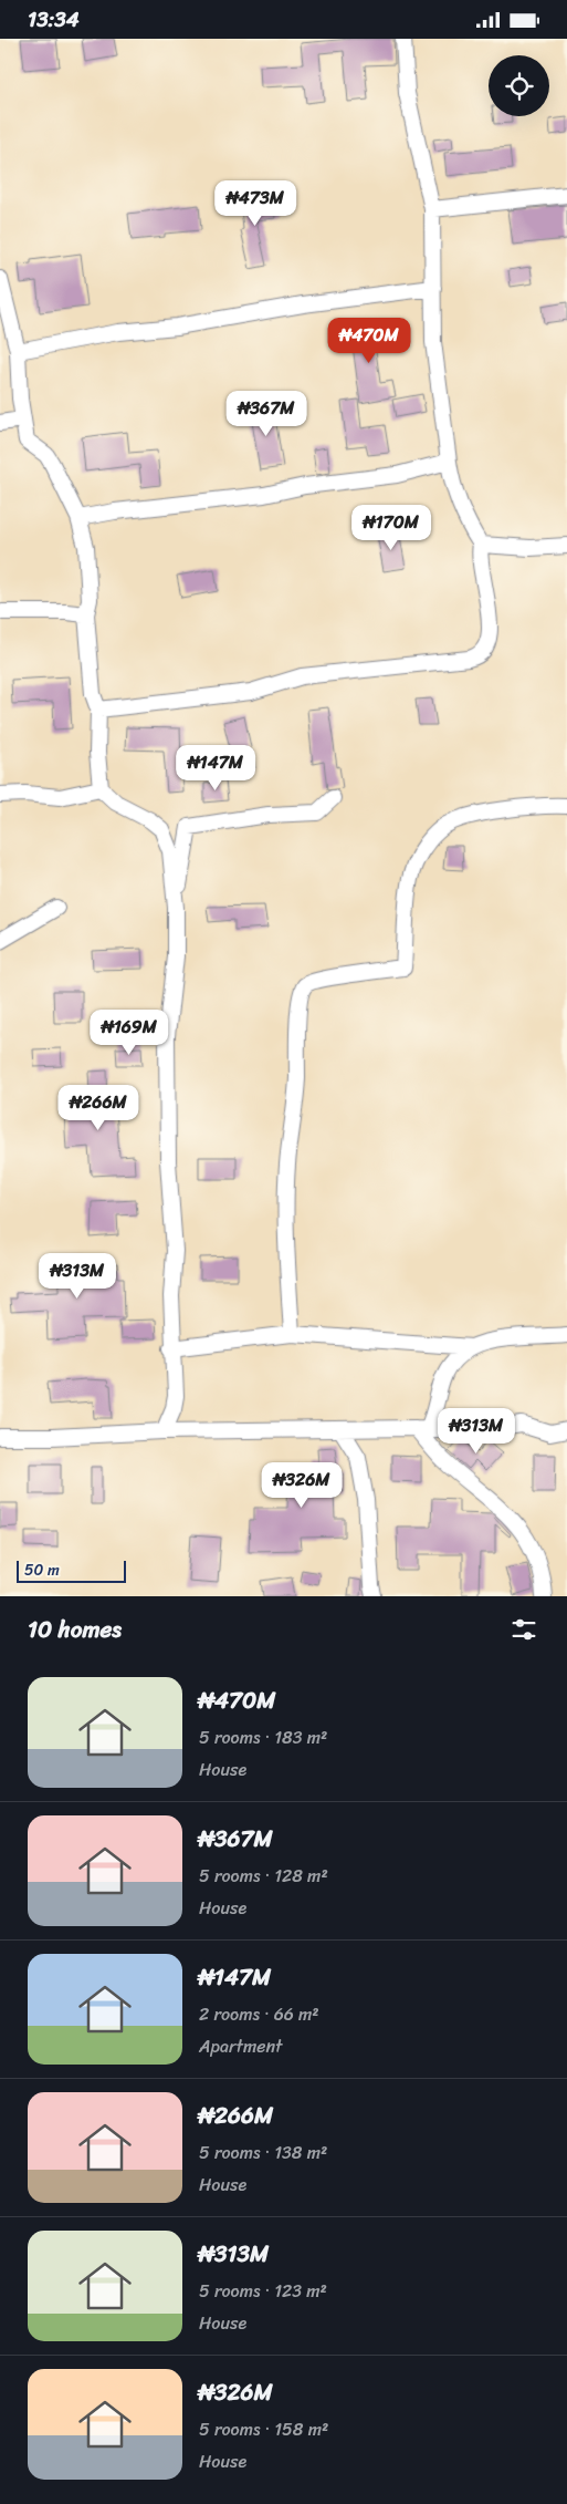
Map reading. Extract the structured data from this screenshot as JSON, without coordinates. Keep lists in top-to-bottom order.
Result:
{
  "scale_bar": "50 m",
  "page": {
    "status": "13:34",
    "price": [
      "₦473M",
      "₦470M",
      "₦367M",
      "₦170M",
      "₦147M",
      "₦169M",
      "₦266M",
      "₦313M",
      "₦313M",
      "₦326M"
    ],
    "scale": "50 m",
    "heading": "10 homes",
    "list": [
      {
        "name": "₦470M",
        "note": "5 rooms · 183 m² · House"
      },
      {
        "name": "₦367M",
        "note": "5 rooms · 128 m² · House"
      },
      {
        "name": "₦147M",
        "note": "2 rooms · 66 m² · Apartment"
      },
      {
        "name": "₦266M",
        "note": "5 rooms · 138 m² · House"
      },
      {
        "name": "₦313M",
        "note": "5 rooms · 123 m² · House"
      },
      {
        "name": "₦326M",
        "note": "5 rooms · 158 m² · House"
      }
    ]
  }
}
